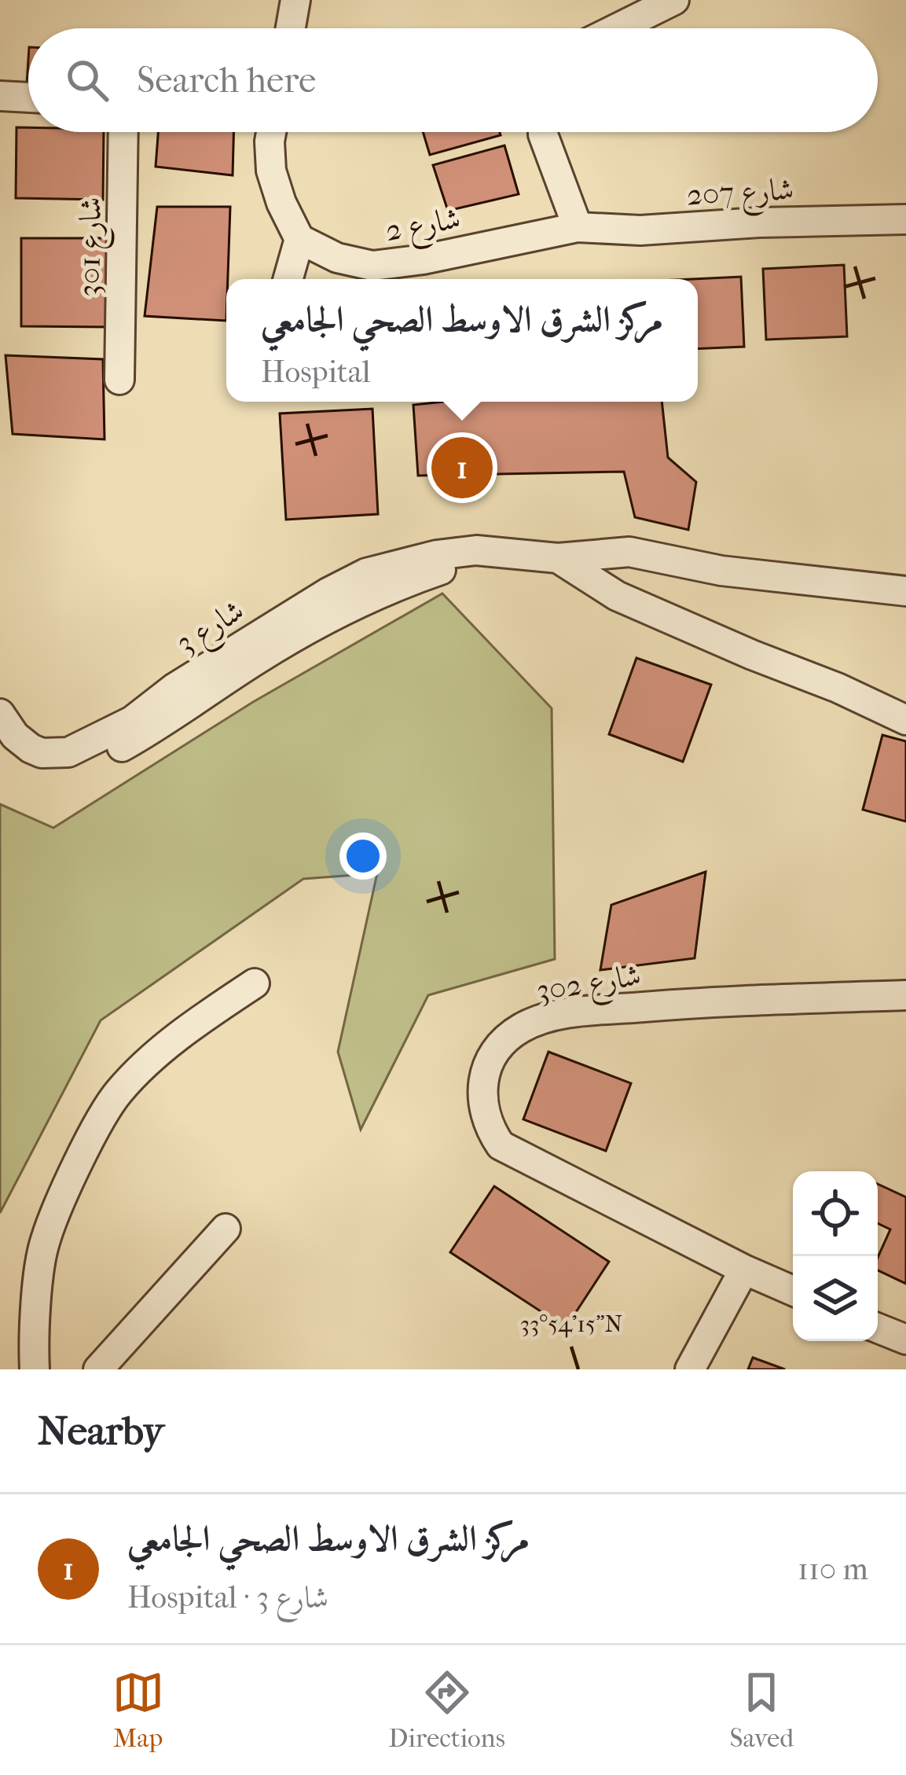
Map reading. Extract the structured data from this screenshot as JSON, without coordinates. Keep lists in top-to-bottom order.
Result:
{
  "streets": {
    "street": [
      "شارع 207",
      "شارع 2",
      "شارع 301",
      "شارع 3",
      "شارع 302"
    ]
  },
  "crossings": [
    ["شارع 207", "شارع 2"]
  ],
  "page": {
    "search": "Search here",
    "popup": ["مركز الشرق الاوسط الصحي الجامعي", "Hospital"],
    "pins": "1",
    "heading": "Nearby",
    "list": [
      {
        "mark": "1",
        "name": "مركز الشرق الاوسط الصحي الجامعي",
        "note": "Hospital · شارع 3",
        "value": "110 m"
      }
    ],
    "nav": ["Map", "Directions", "Saved"]
  },
  "coordinates": ["33°54'15\"N"]
}
